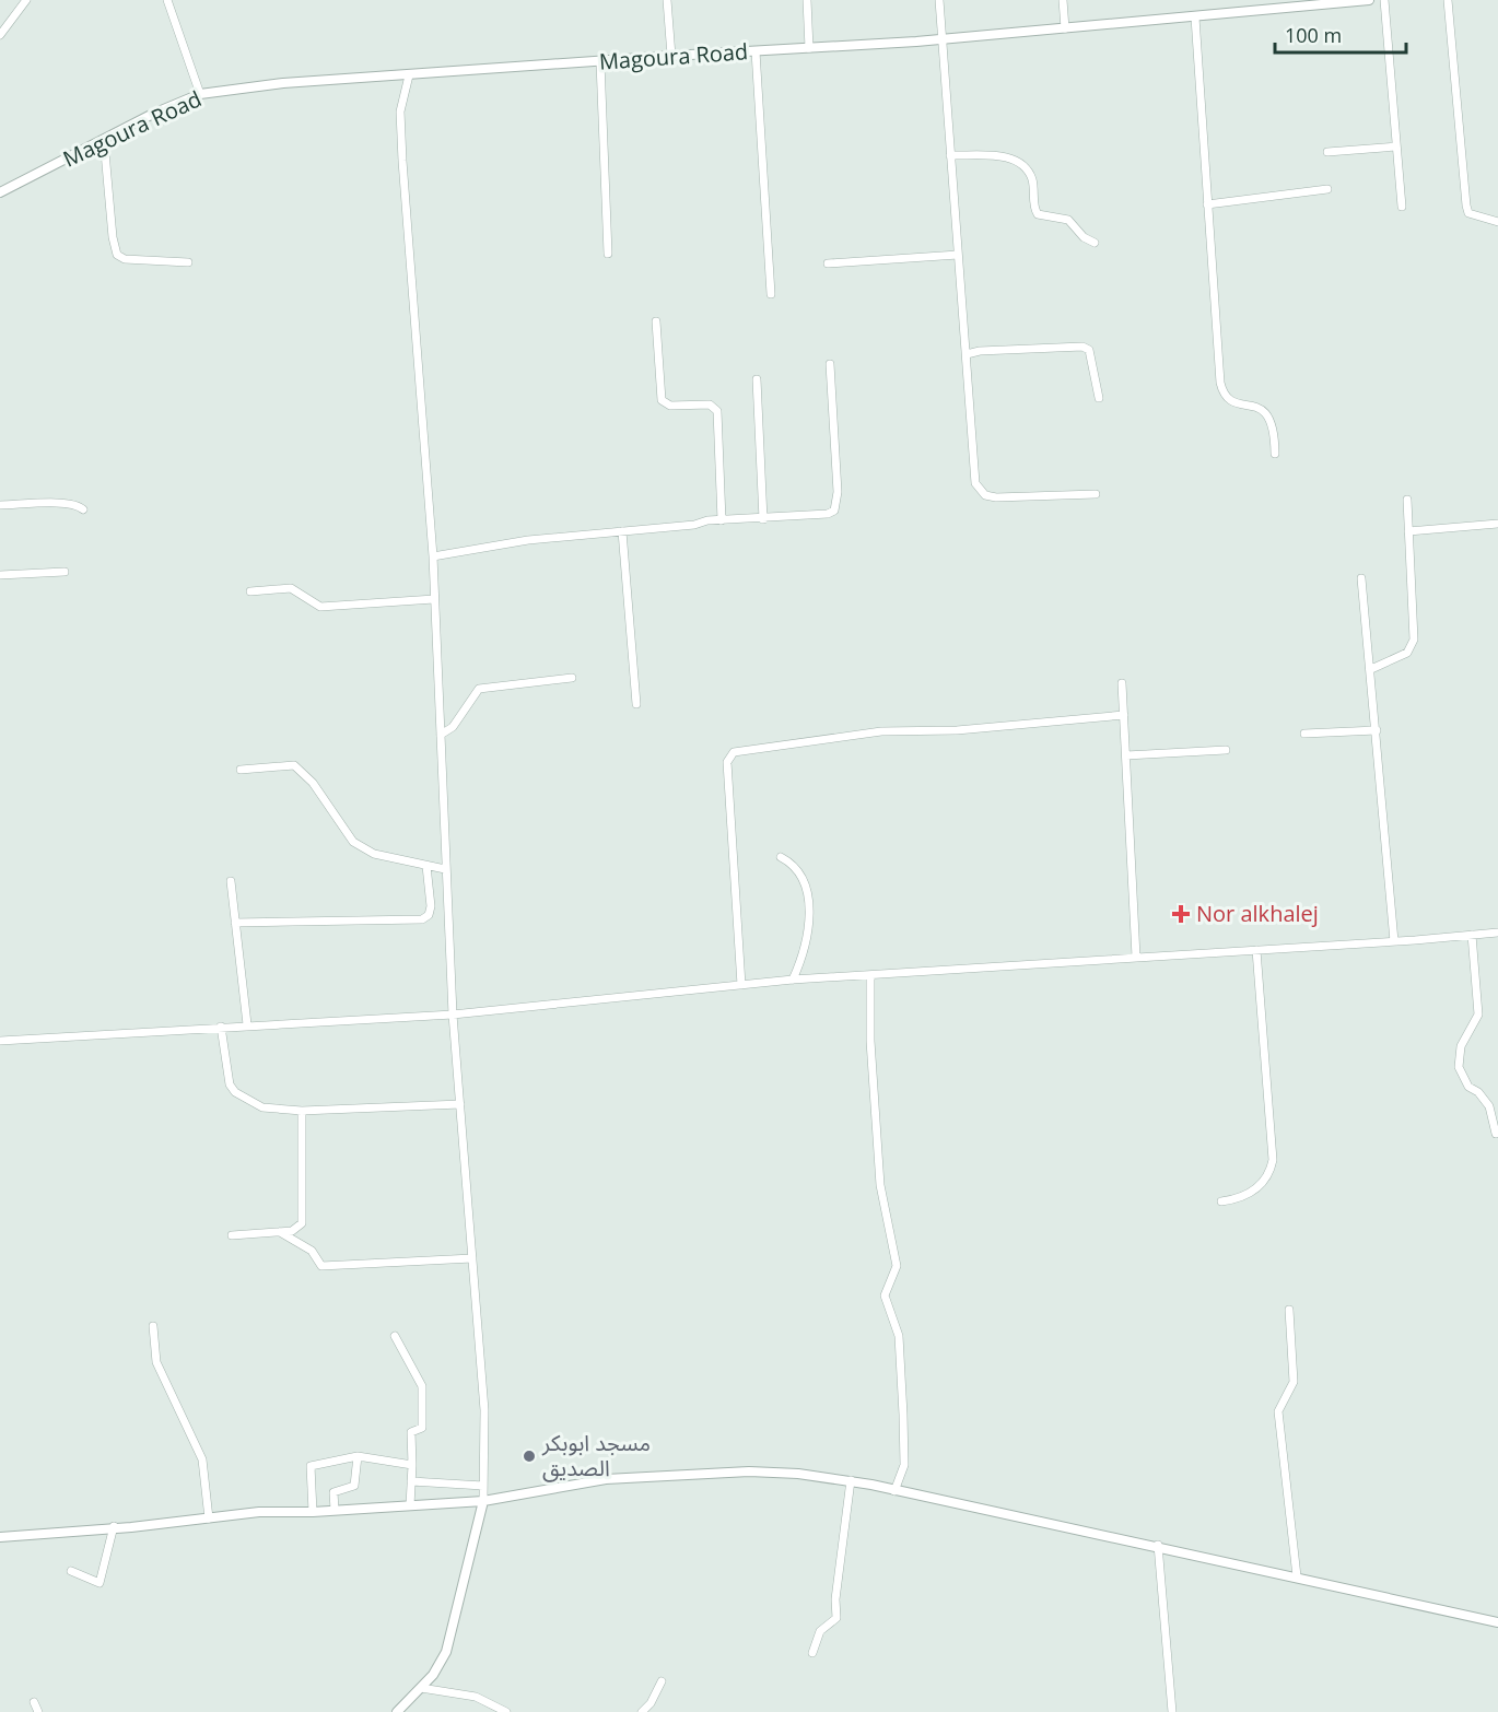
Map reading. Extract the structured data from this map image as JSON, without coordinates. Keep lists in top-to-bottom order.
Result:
{
  "streets": {
    "street": ["Magoura Road"]
  },
  "places": {
    "health": ["Nor alkhalej"],
    "other": ["مسجد ابوبكر الصديق"]
  },
  "scale_bar": "100 m"
}
